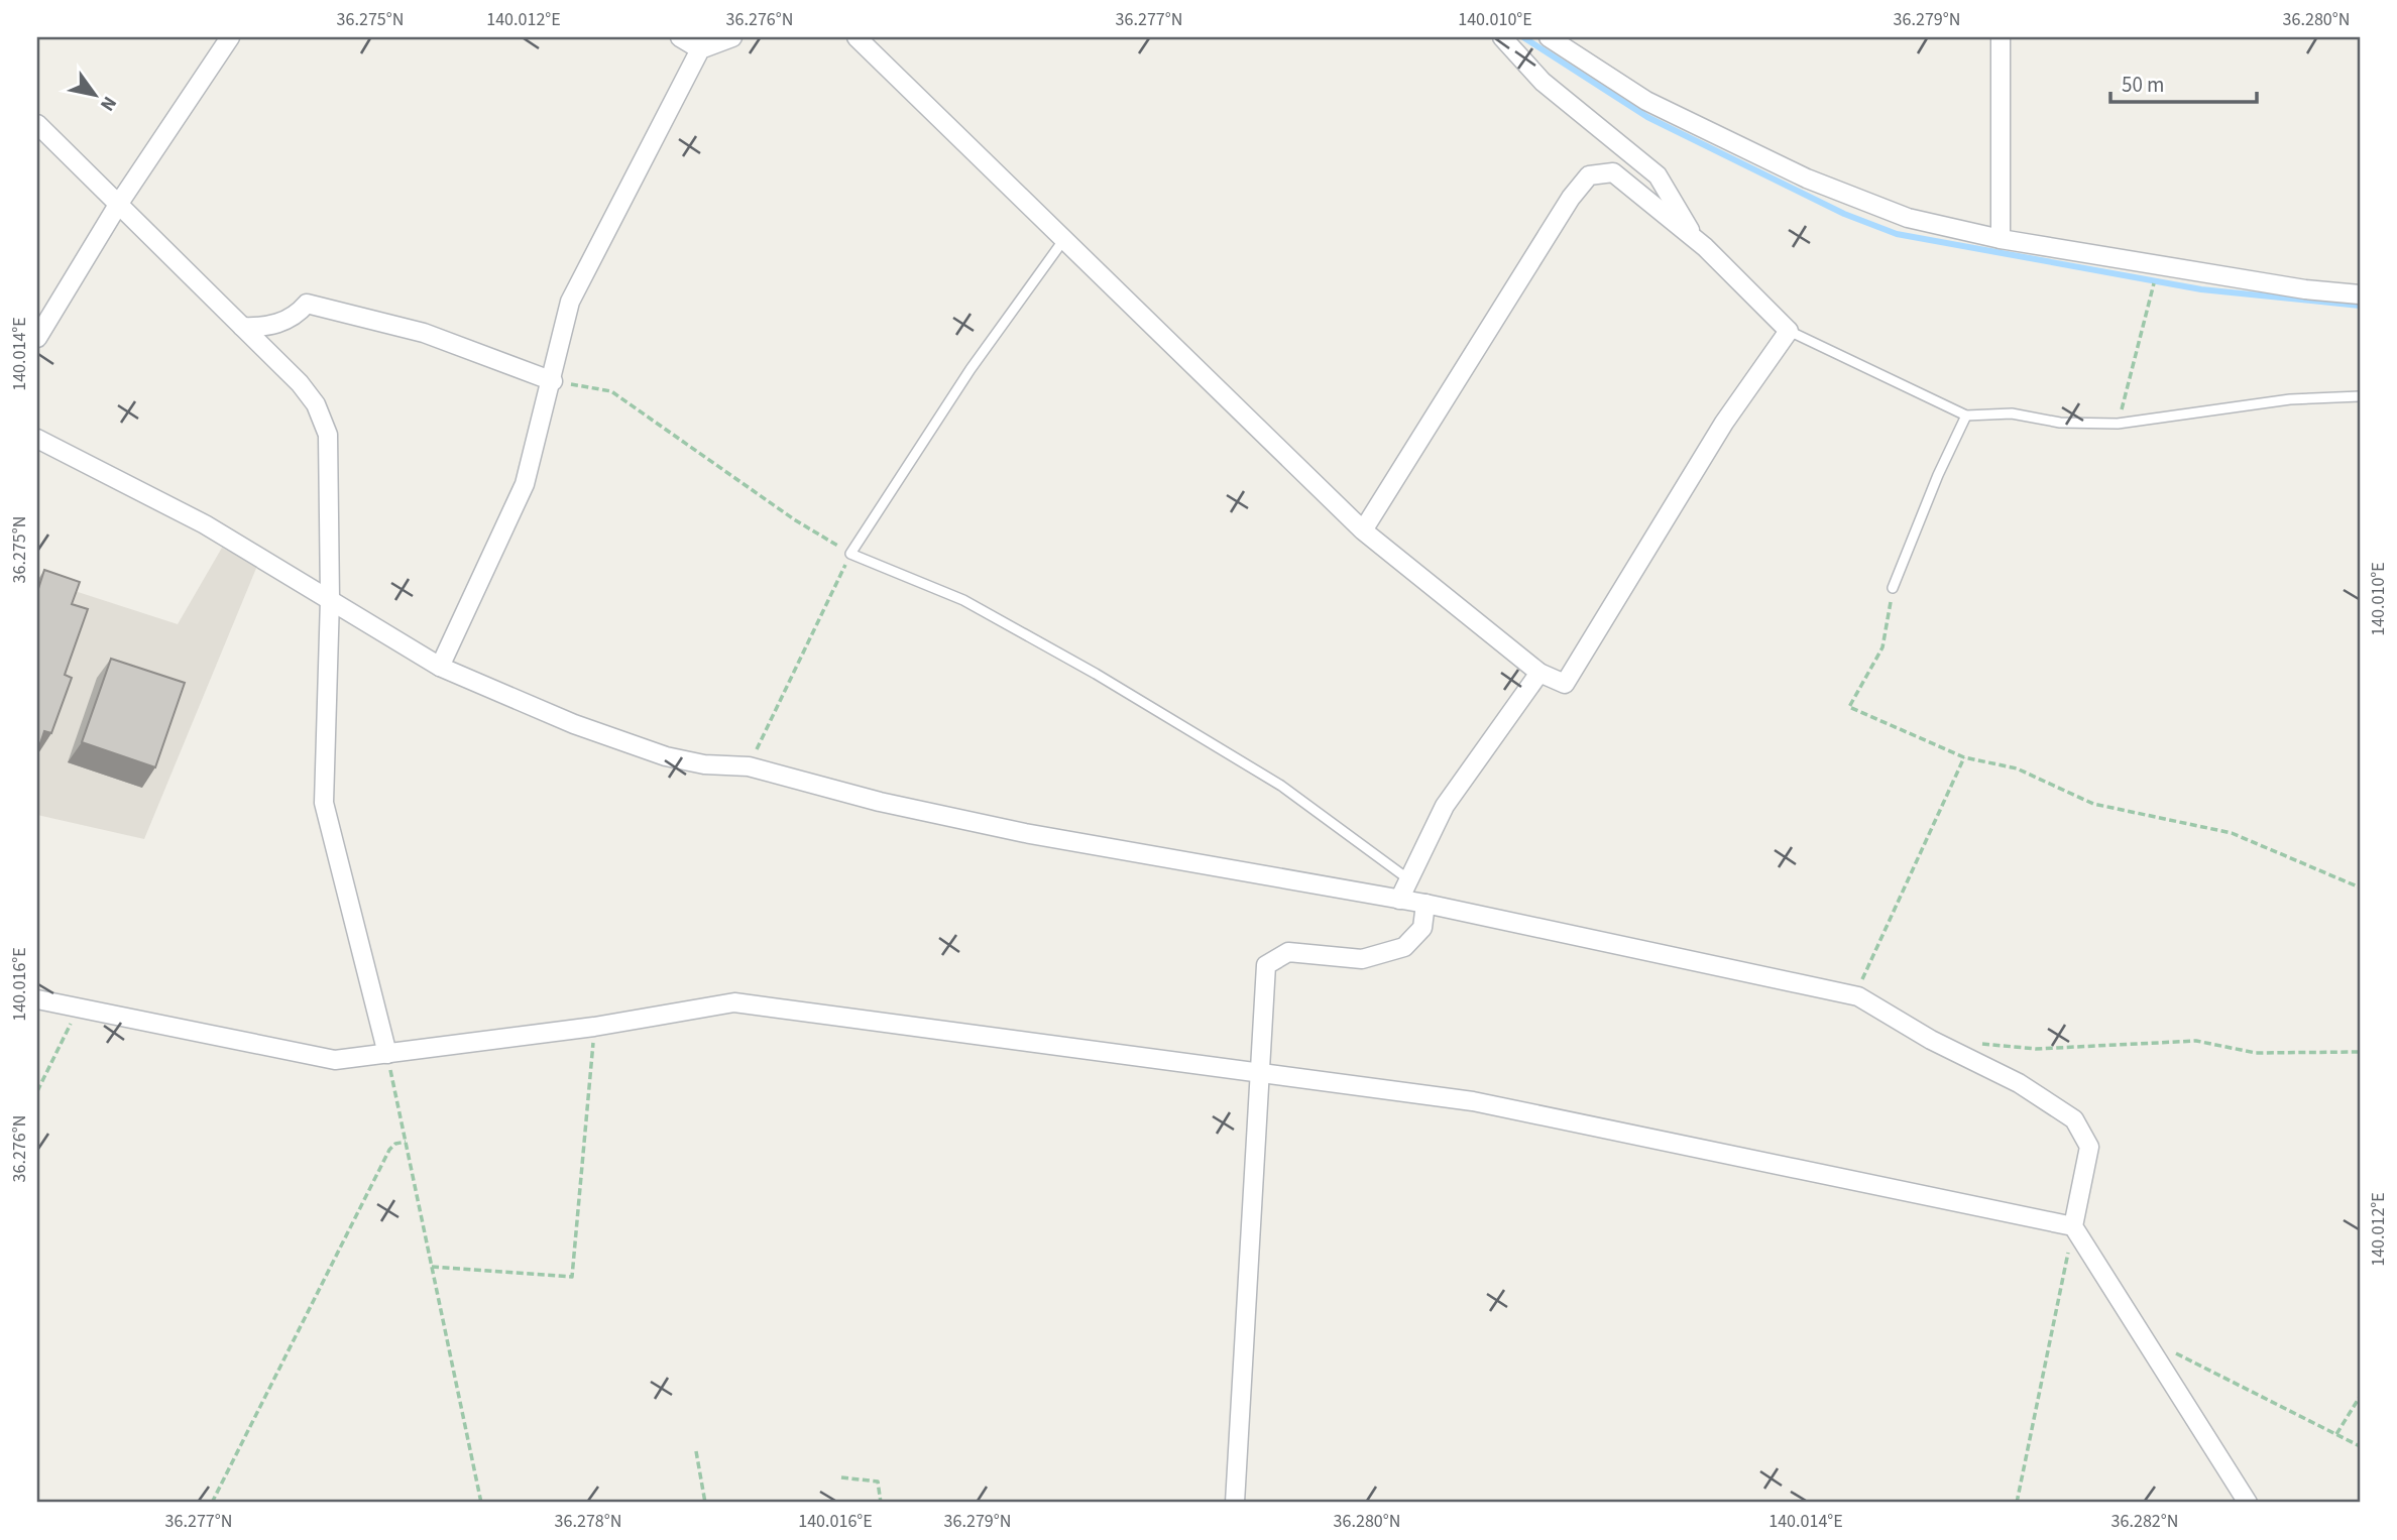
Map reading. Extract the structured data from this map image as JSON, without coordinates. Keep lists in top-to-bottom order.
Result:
{
  "scale_bar": "50 m",
  "north": "bottom right",
  "coordinates": [
    "36.275°N",
    "140.012°E",
    "36.276°N",
    "36.277°N",
    "140.010°E",
    "36.279°N",
    "36.280°N",
    "140.014°E",
    "140.016°E",
    "36.278°N",
    "36.282°N"
  ]
}
